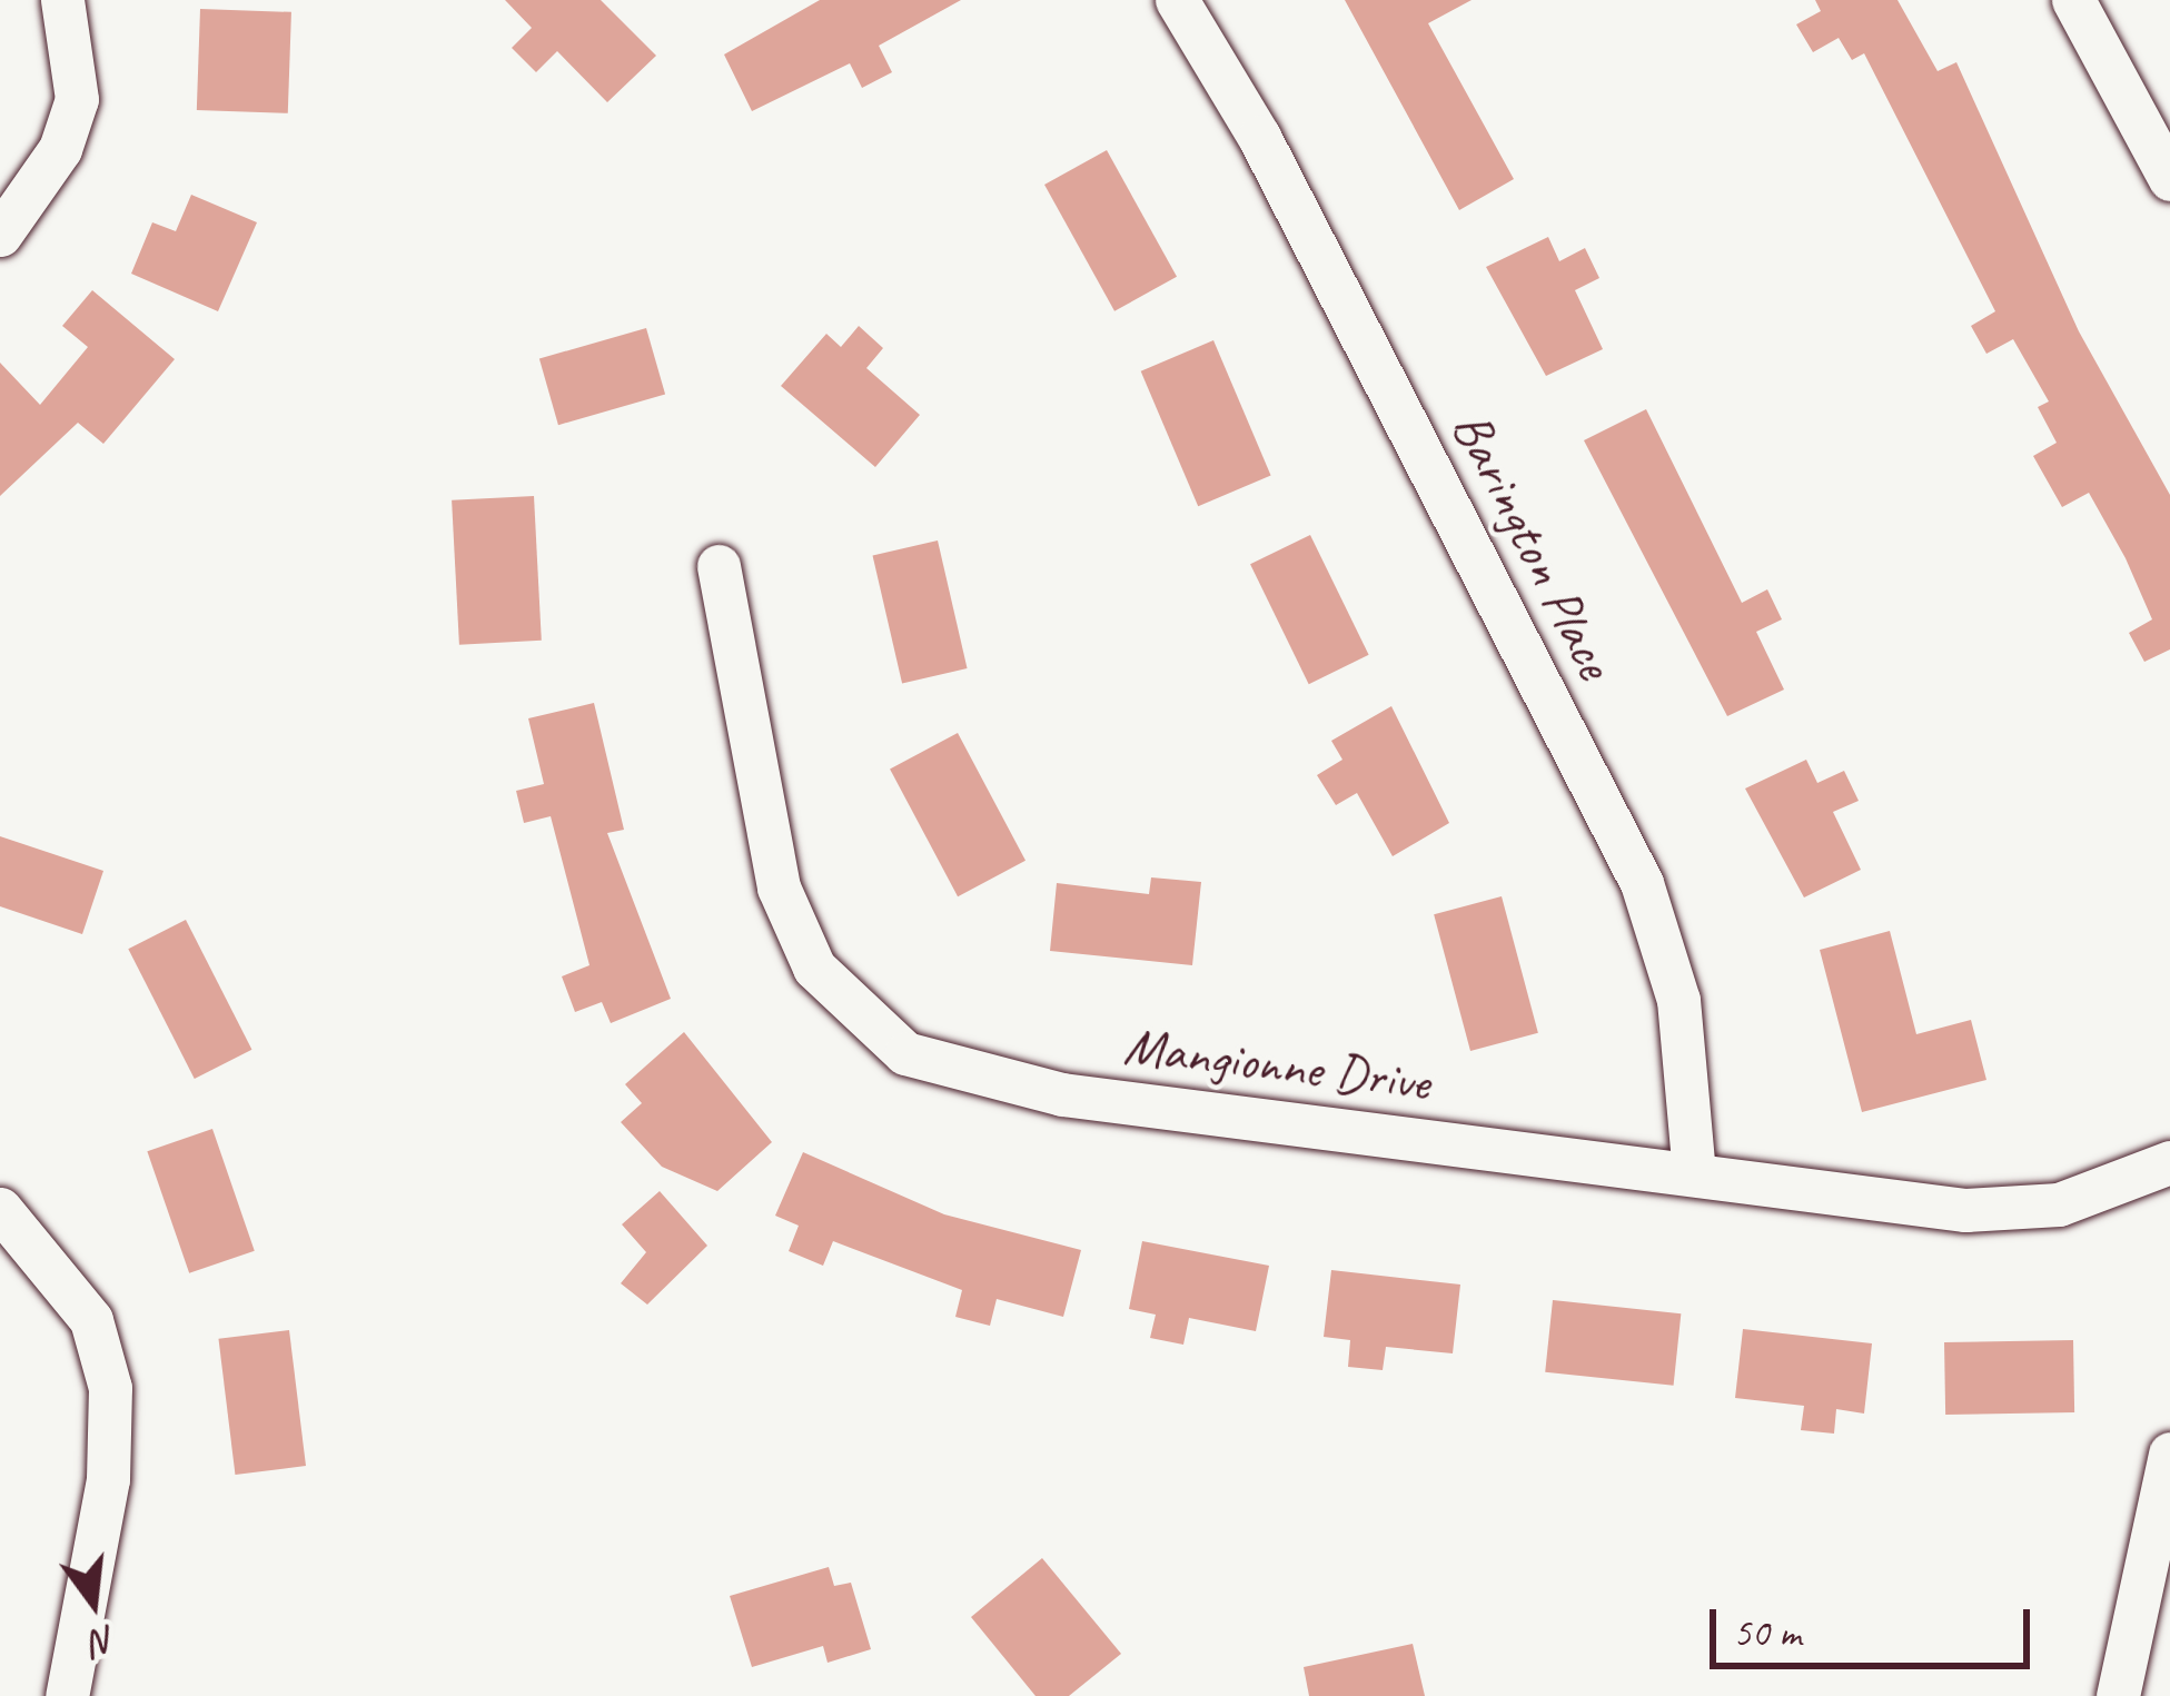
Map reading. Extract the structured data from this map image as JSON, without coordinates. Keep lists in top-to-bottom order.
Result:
{
  "streets": {
    "street": ["Barington Place", "Mangionne Drive"]
  },
  "crossings": [
    ["Barington Place", "Mangionne Drive"]
  ],
  "scale_bar": "50 m",
  "north": "bottom"
}
